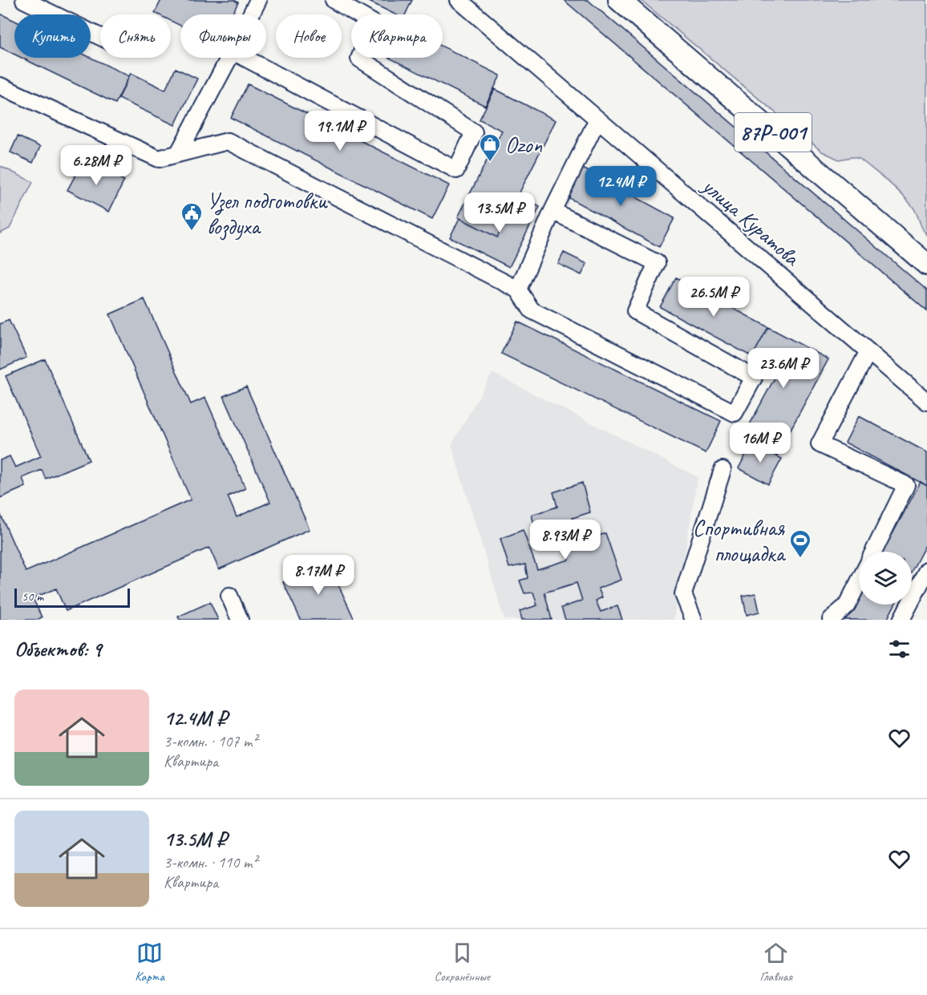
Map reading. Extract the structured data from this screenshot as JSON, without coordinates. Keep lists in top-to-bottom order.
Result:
{
  "streets": {
    "main road": ["87Р-001"],
    "lane": ["улица Куратова"]
  },
  "places": {
    "shop": ["Ozon"],
    "public building": ["Узел подготовки воздуха"],
    "sports": ["Спортивная площадка"]
  },
  "scale_bar": "50 m",
  "page": {
    "chip": [
      "Купить",
      "Снять",
      "Фильтры",
      "Новое",
      "Квартира"
    ],
    "price": [
      "19.1M ₽",
      "6.28M ₽",
      "12.4M ₽",
      "13.5M ₽",
      "26.5M ₽",
      "23.6M ₽",
      "16M ₽",
      "8.93M ₽",
      "8.17M ₽"
    ],
    "scale": "50 m",
    "heading": "Объектов: 9",
    "list": [
      {
        "name": "12.4M ₽",
        "note": "3-комн. · 107 m² · Квартира"
      },
      {
        "name": "13.5M ₽",
        "note": "3-комн. · 110 m² · Квартира"
      }
    ],
    "tabs": ["Карта", "Сохранённые", "Главная"]
  }
}
